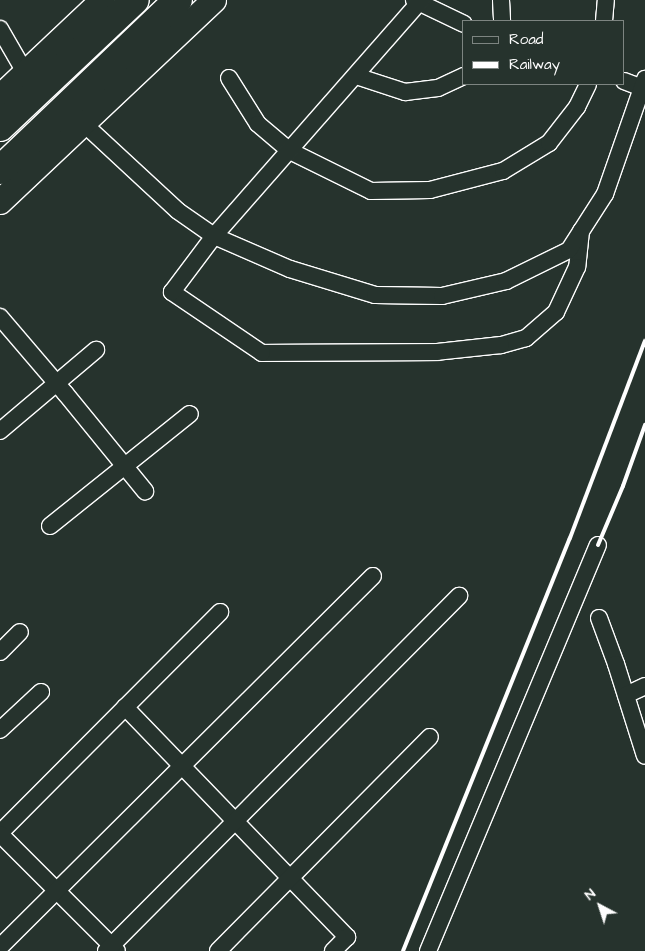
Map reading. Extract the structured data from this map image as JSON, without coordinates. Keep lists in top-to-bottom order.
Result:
{
  "legend": ["Road", "Railway"],
  "north": "top left"
}
